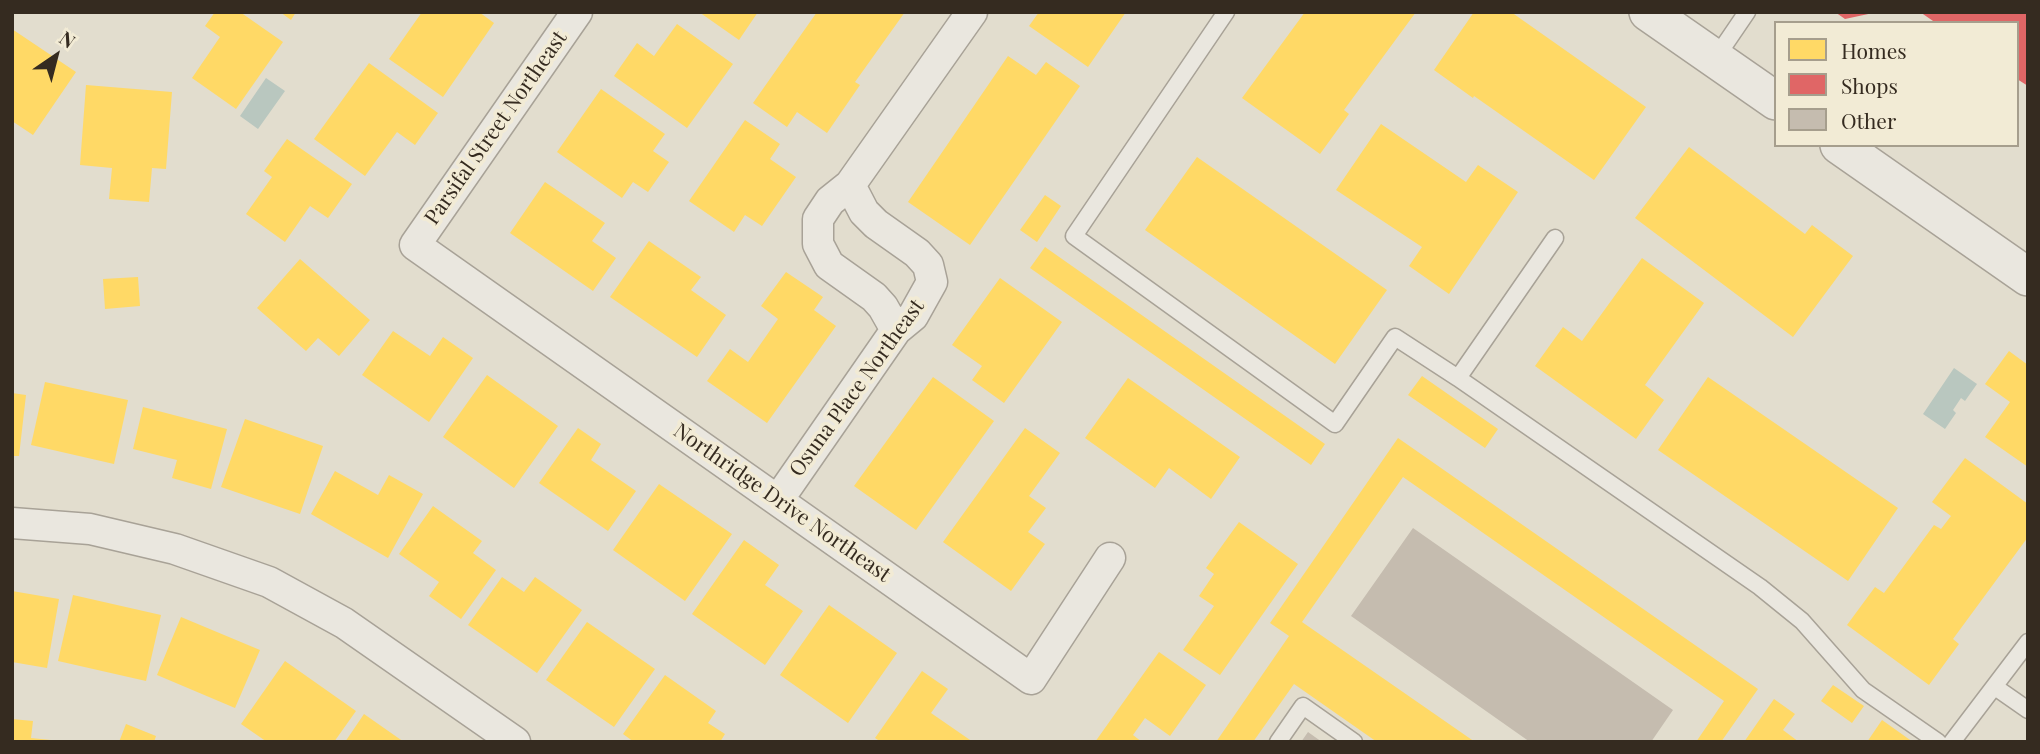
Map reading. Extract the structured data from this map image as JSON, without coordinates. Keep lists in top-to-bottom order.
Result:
{
  "streets": {
    "street": ["Parsifal Street Northeast", "Osuna Place Northeast", "Northridge Drive Northeast"]
  },
  "crossings": [
    ["Parsifal Street Northeast", "Northridge Drive Northeast"],
    ["Osuna Place Northeast", "Northridge Drive Northeast"]
  ],
  "legend": ["Homes", "Shops", "Other"],
  "north": "top right"
}
